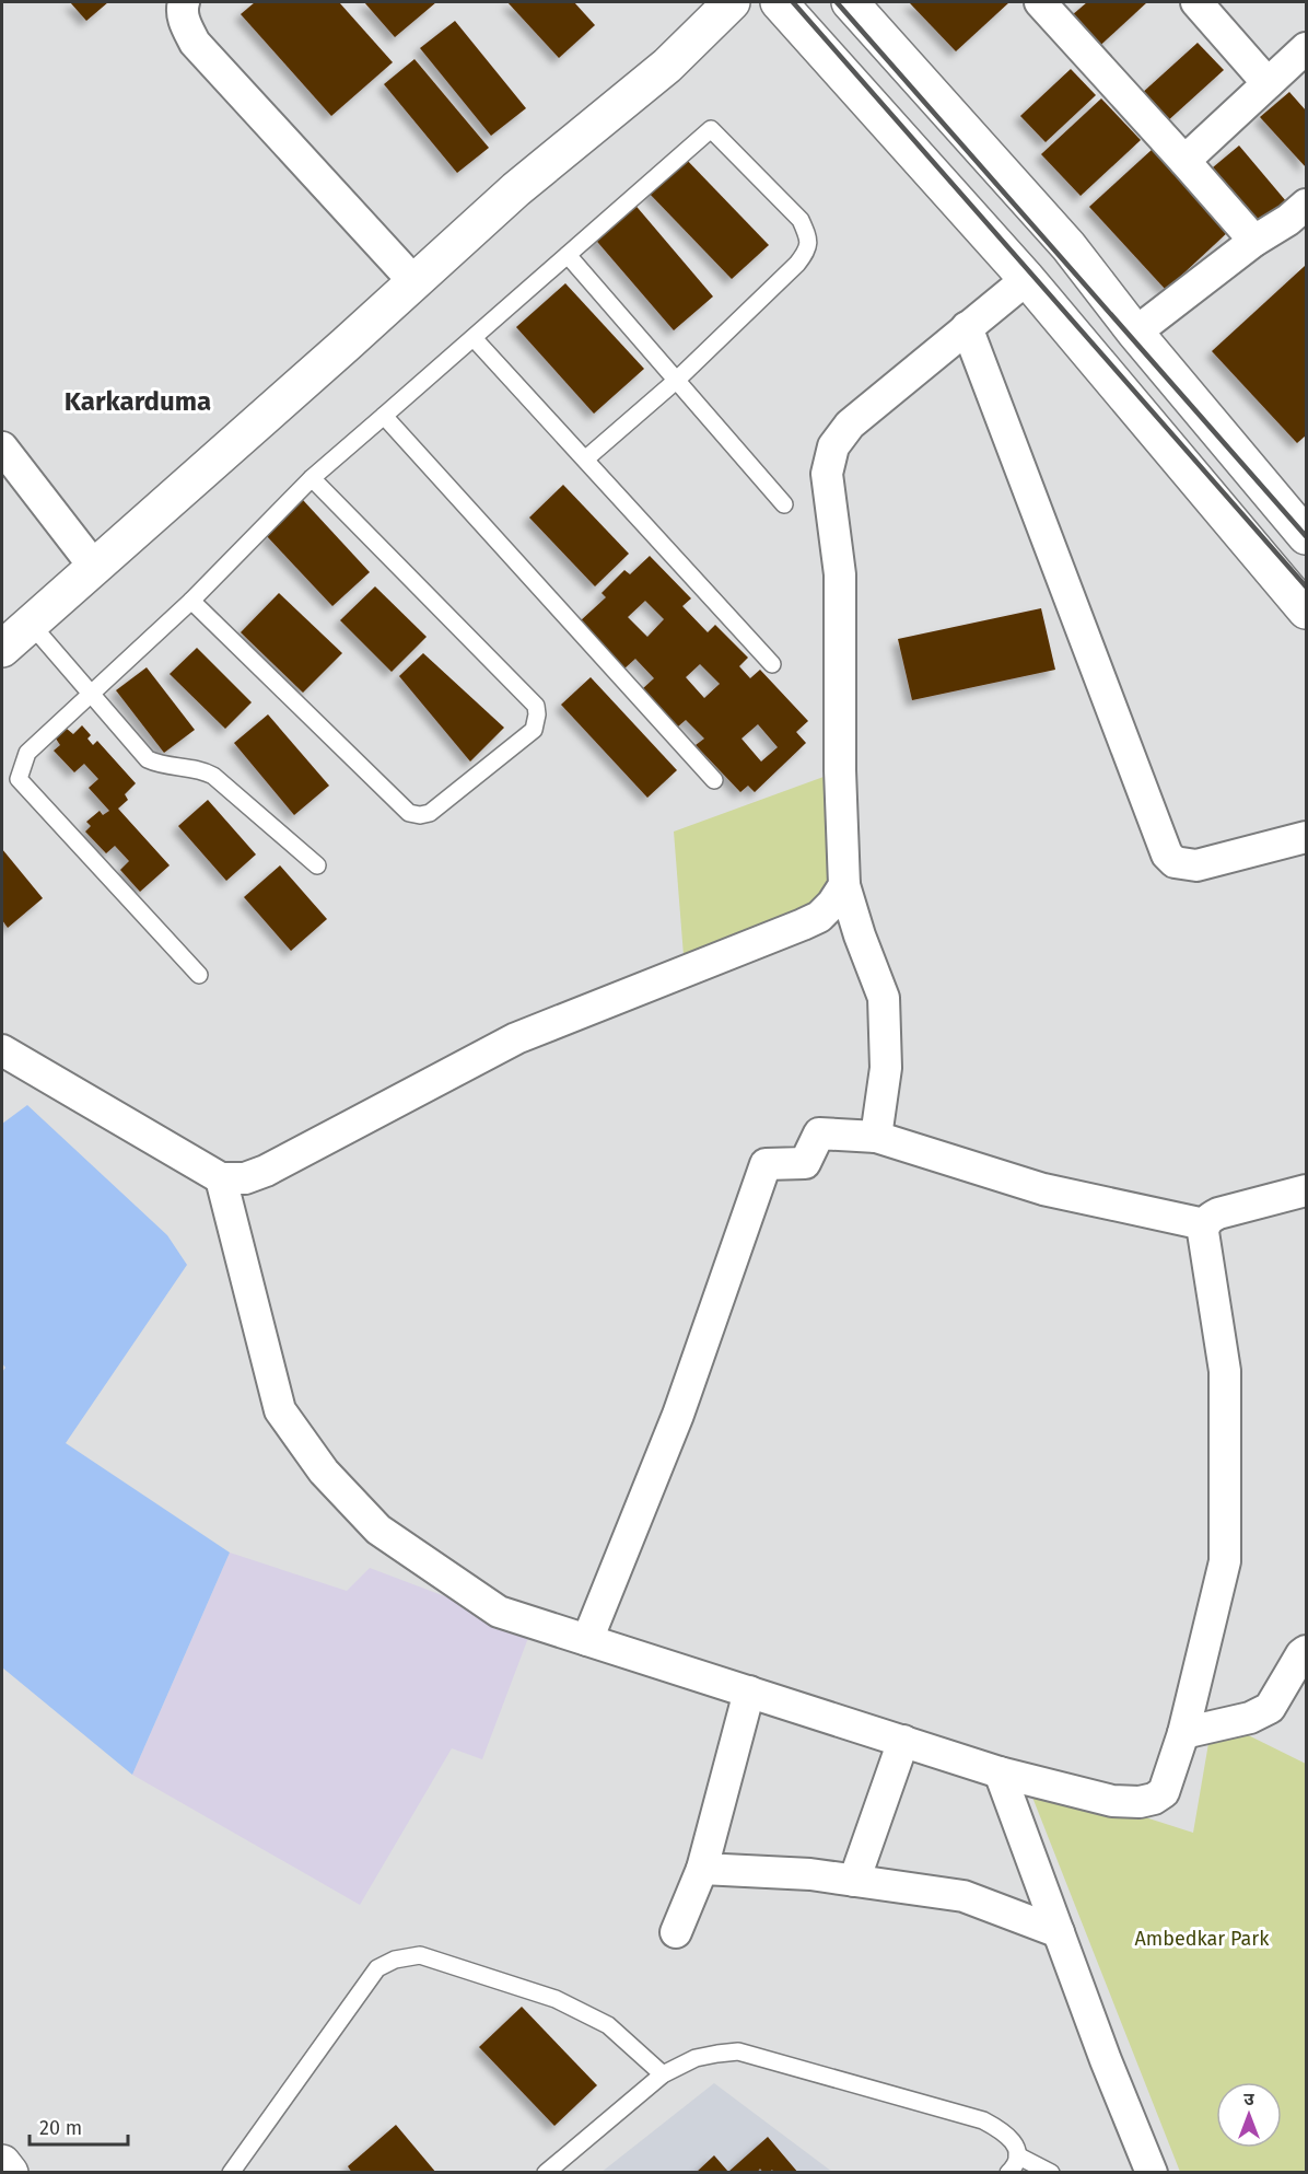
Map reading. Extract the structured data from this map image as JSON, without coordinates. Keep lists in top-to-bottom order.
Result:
{
  "districts": ["Karkarduma"],
  "parks": ["Ambedkar Park"],
  "scale_bar": "20 m",
  "north": "top"
}
